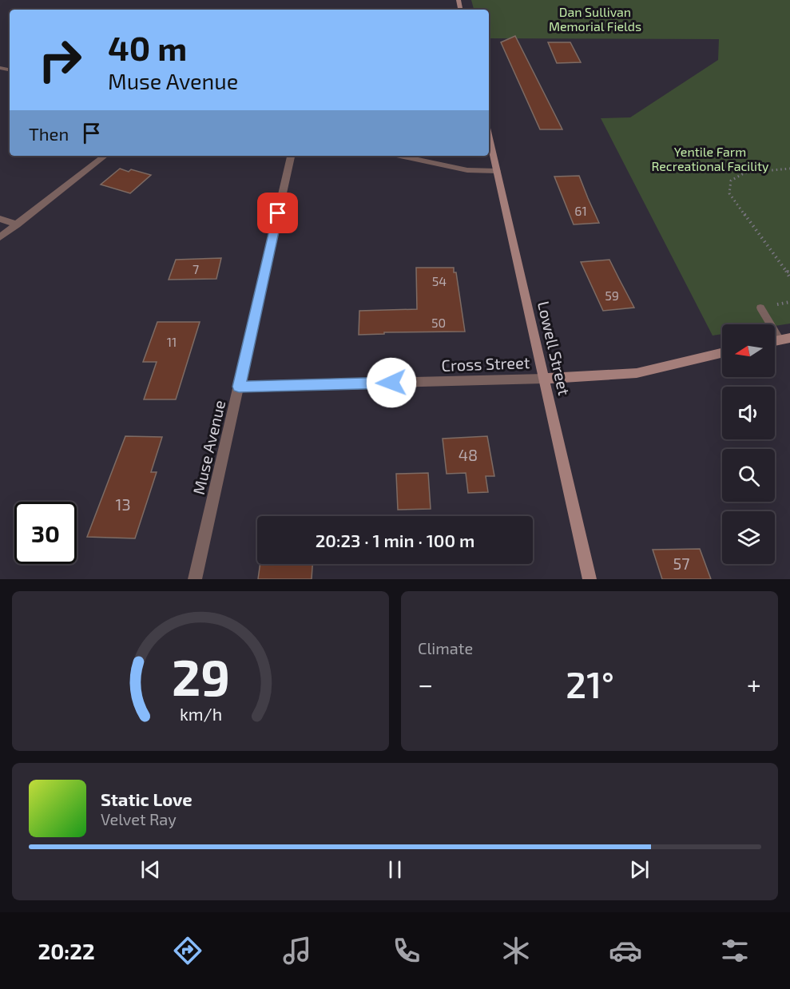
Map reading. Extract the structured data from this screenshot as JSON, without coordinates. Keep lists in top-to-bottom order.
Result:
{
  "streets": {
    "main road": ["Lowell Street", "Cross Street"],
    "street": ["Muse Avenue"]
  },
  "crossings": [
    ["Lowell Street", "Cross Street"],
    ["Cross Street", "Muse Avenue"]
  ],
  "parks": ["Dan Sullivan Memorial Fields", "Yentile Farm Recreational Facility"],
  "house_numbers": [
    "61",
    "7",
    "54",
    "59",
    "50",
    "11",
    "48",
    "13",
    "57"
  ],
  "north": "left",
  "page": {
    "turn": ["40 m", "Muse Avenue"],
    "then": "Then",
    "limit": "30",
    "trip": "20:23 · 1 min · 100 m",
    "tile": "Climate",
    "heat": ["−", "21°", "+"],
    "song": ["Static Love", "Velvet Ray"],
    "tabs": "20:22",
    "gauge": ["29", "km/h"]
  }
}
